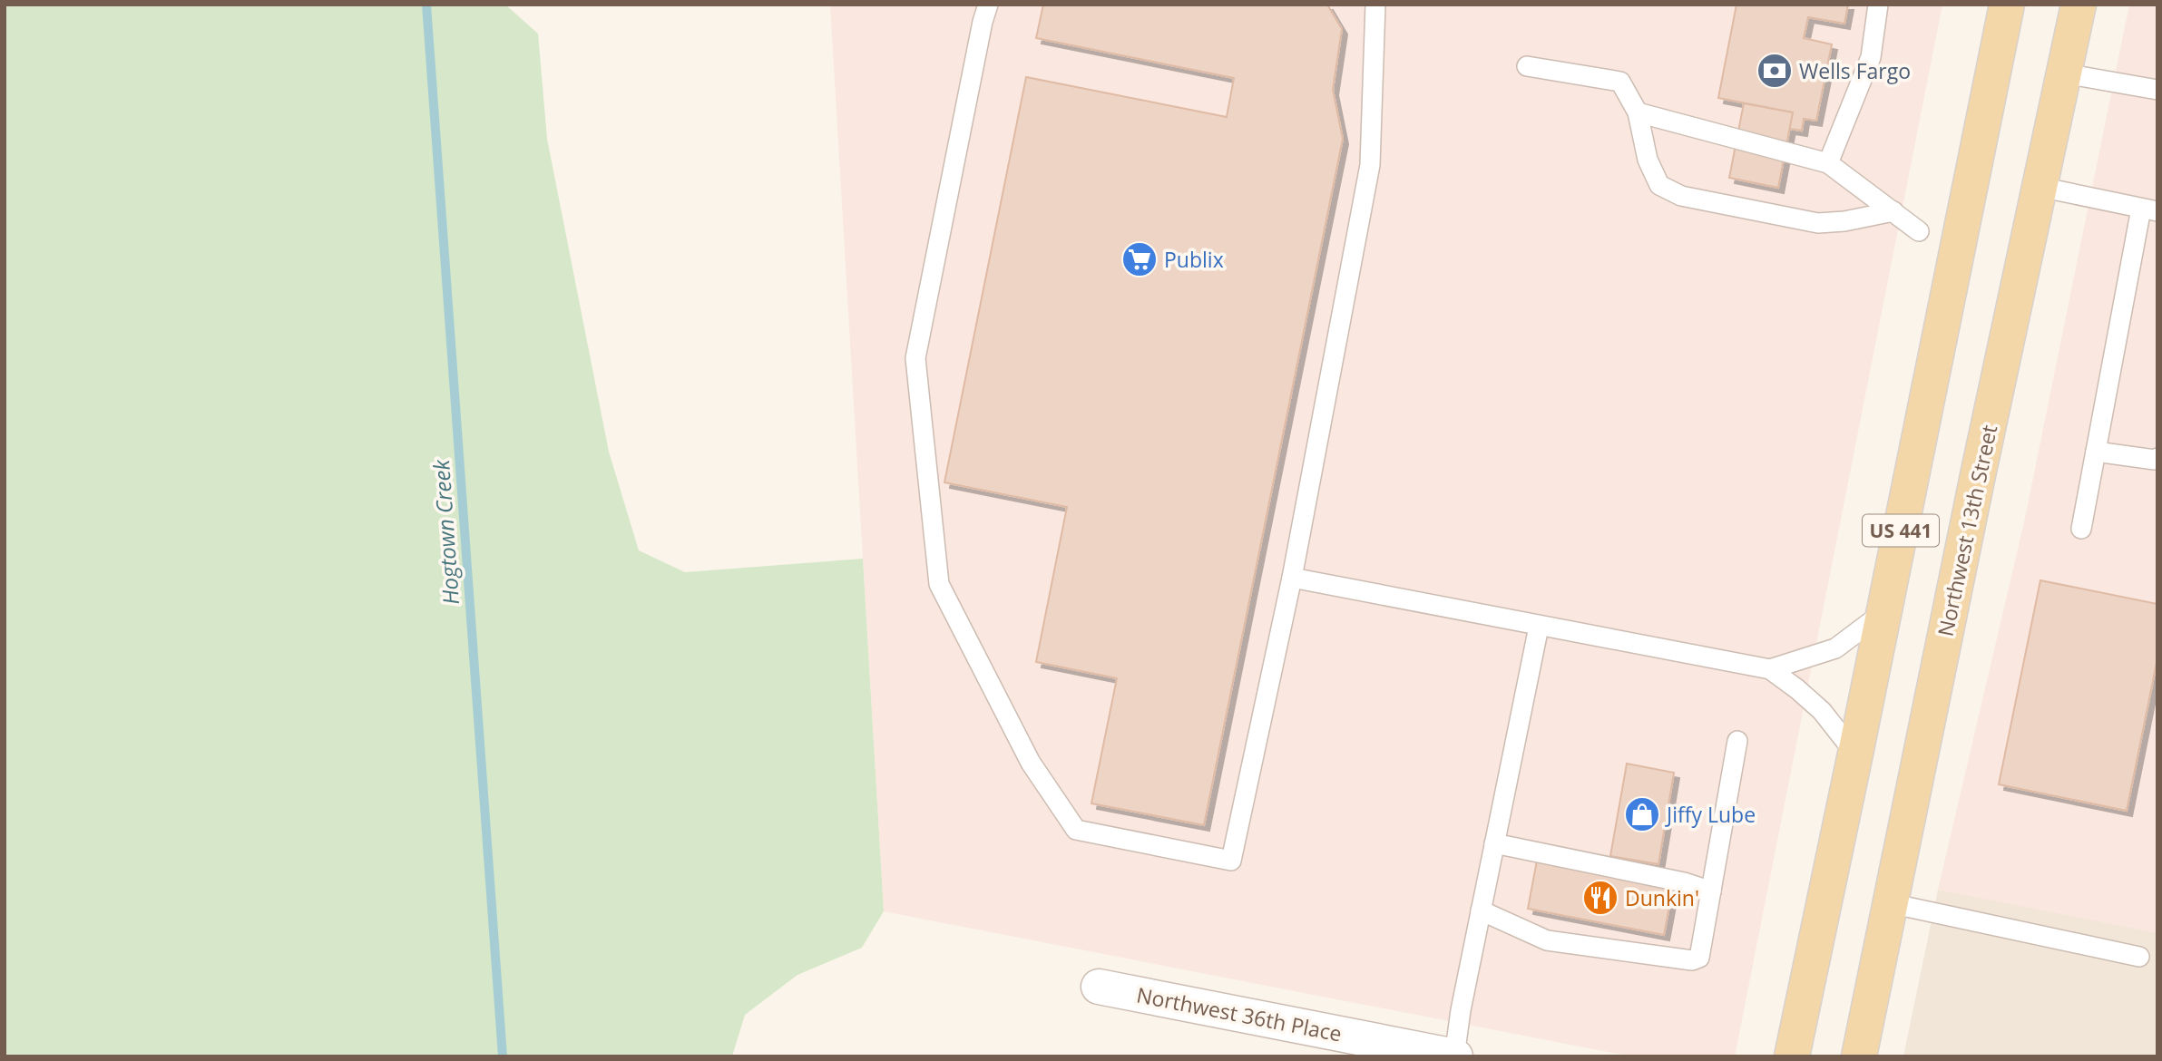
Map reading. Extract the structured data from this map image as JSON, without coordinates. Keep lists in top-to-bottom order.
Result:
{
  "streets": {
    "main road": ["US 441", "Northwest 13th Street"],
    "street": ["Northwest 36th Place"]
  },
  "water": ["Hogtown Creek"],
  "places": {
    "bank": ["Wells Fargo"],
    "supermarket": ["Publix"],
    "shop": ["Jiffy Lube"],
    "restaurant": ["Dunkin'"]
  }
}
